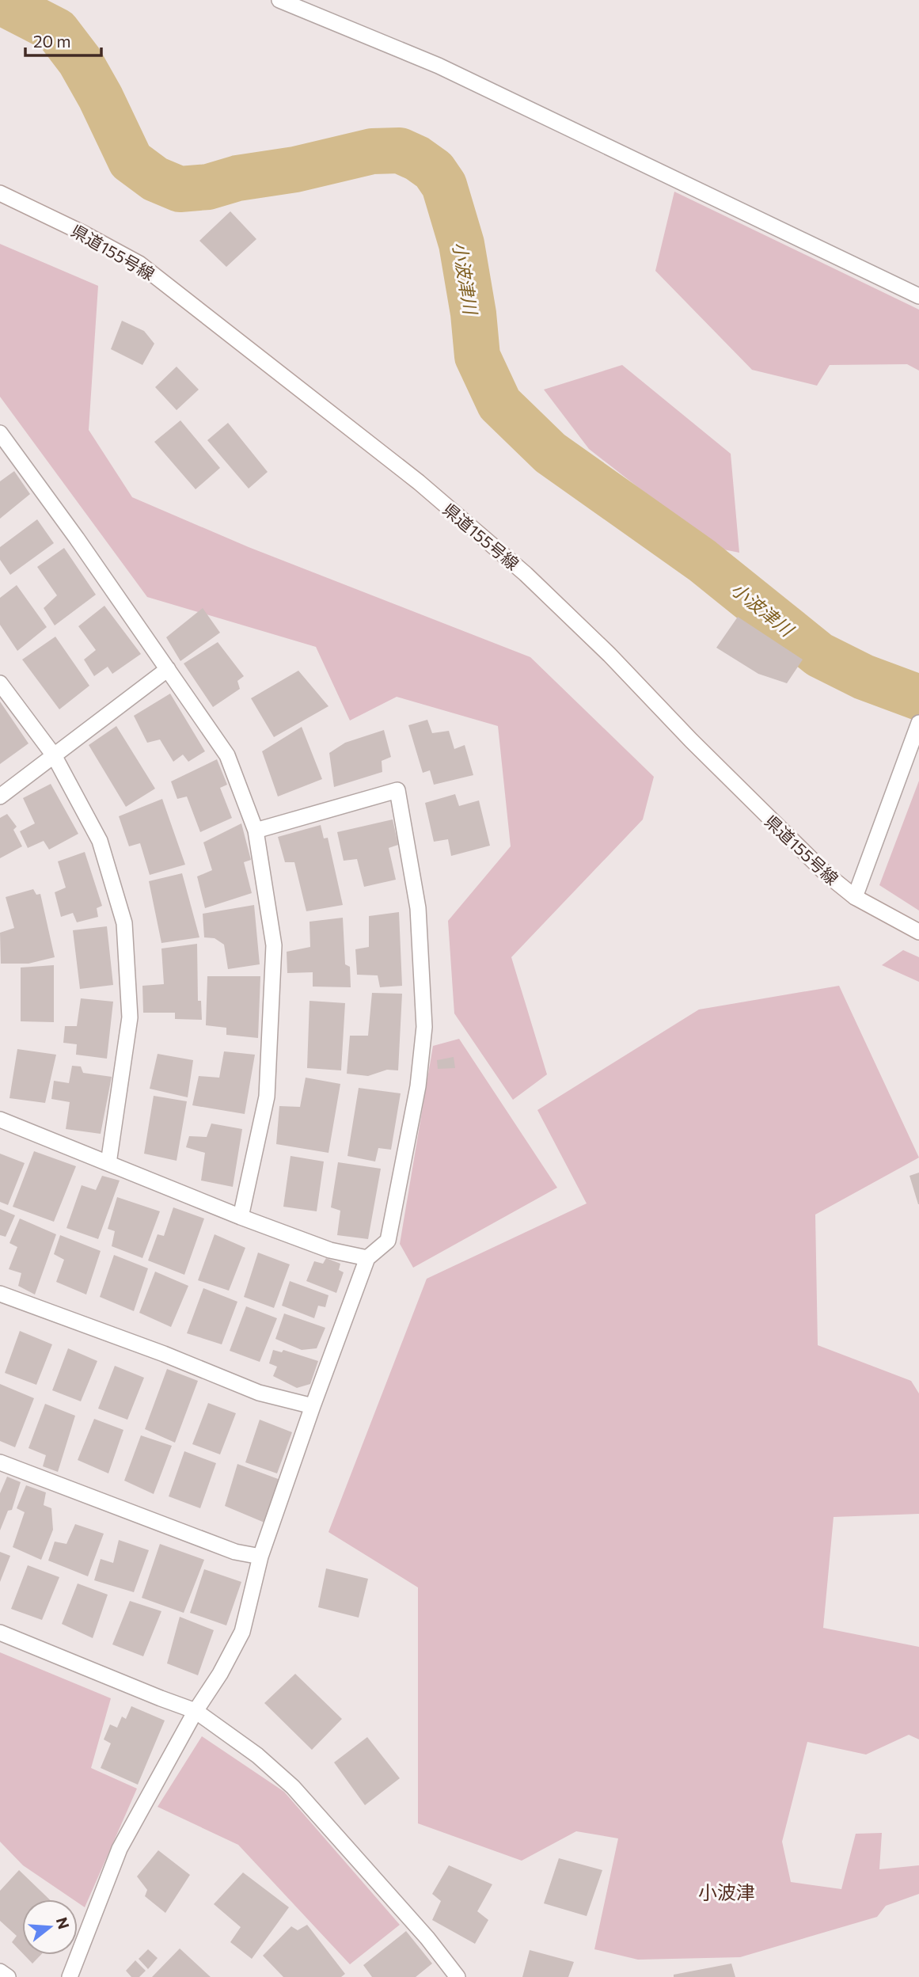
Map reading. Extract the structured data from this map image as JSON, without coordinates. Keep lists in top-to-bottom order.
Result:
{
  "streets": {
    "street": ["県道155号線"]
  },
  "districts": ["小波津"],
  "water": ["小波津川"],
  "scale_bar": "20 m",
  "north": "right"
}
